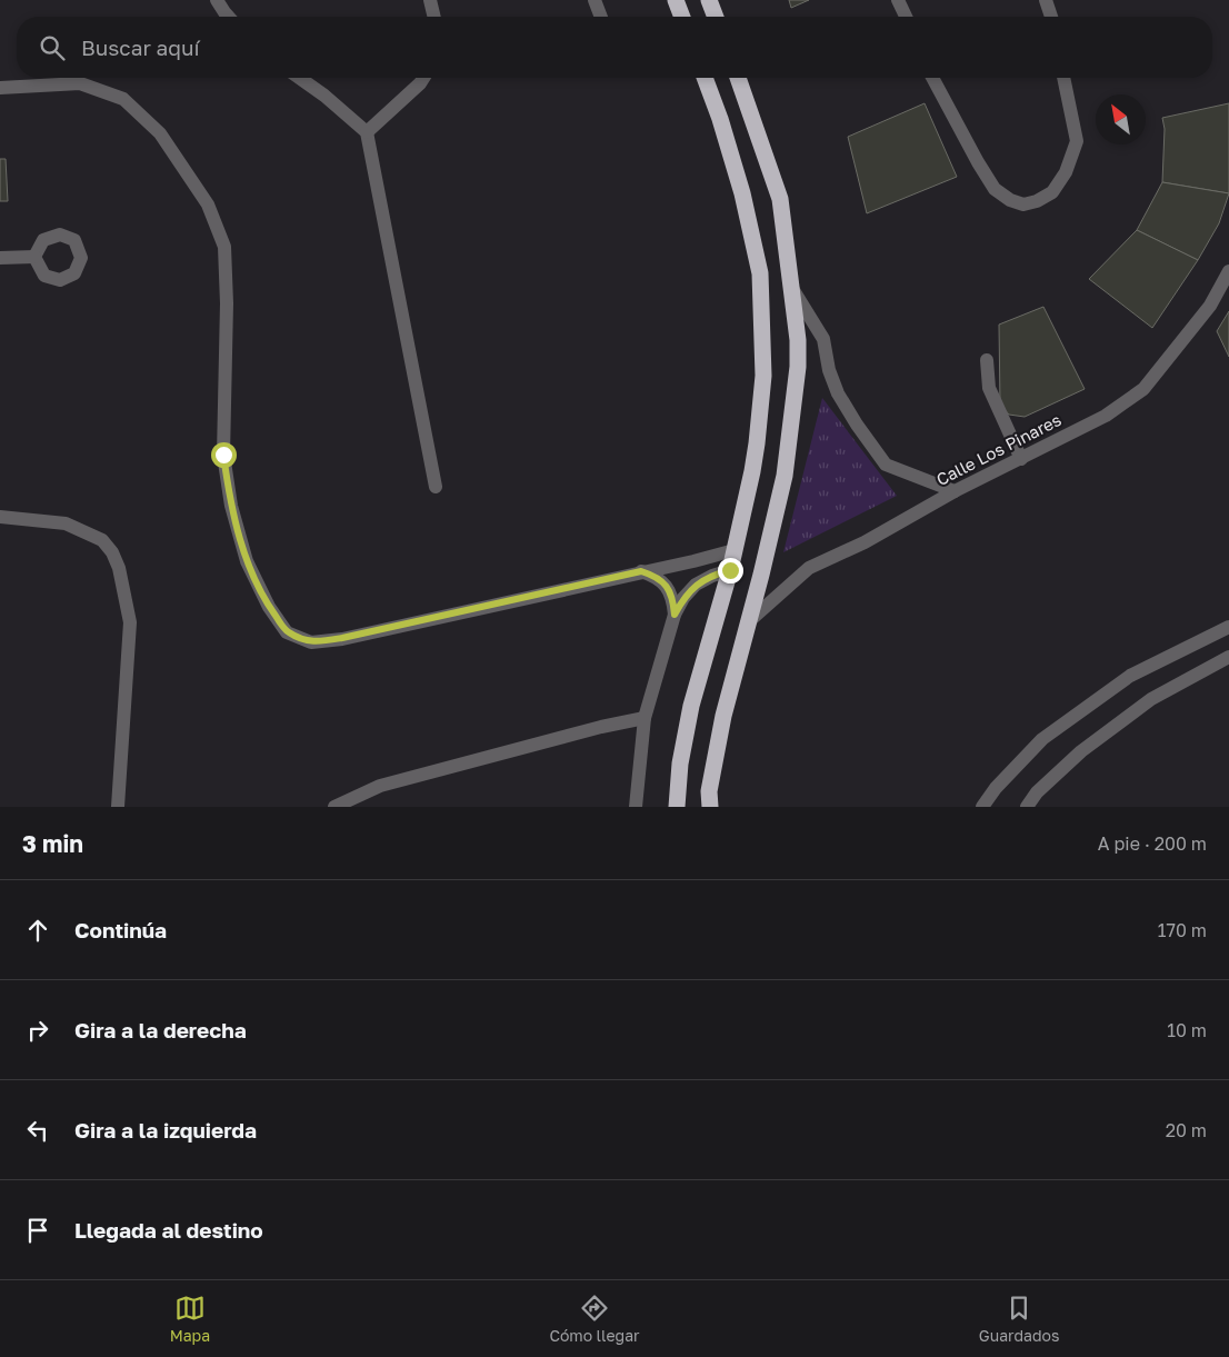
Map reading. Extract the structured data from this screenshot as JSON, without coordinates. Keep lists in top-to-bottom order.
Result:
{
  "streets": {
    "street": ["Calle Los Pinares"]
  },
  "north": "top left",
  "page": {
    "search": "Buscar aquí",
    "heading": ["3 min", "A pie · 200 m"],
    "list": [
      ["Continúa", "170 m"],
      ["Gira a la derecha", "10 m"],
      ["Gira a la izquierda", "20 m"],
      "Llegada al destino"
    ],
    "nav": ["Mapa", "Cómo llegar", "Guardados"]
  }
}
